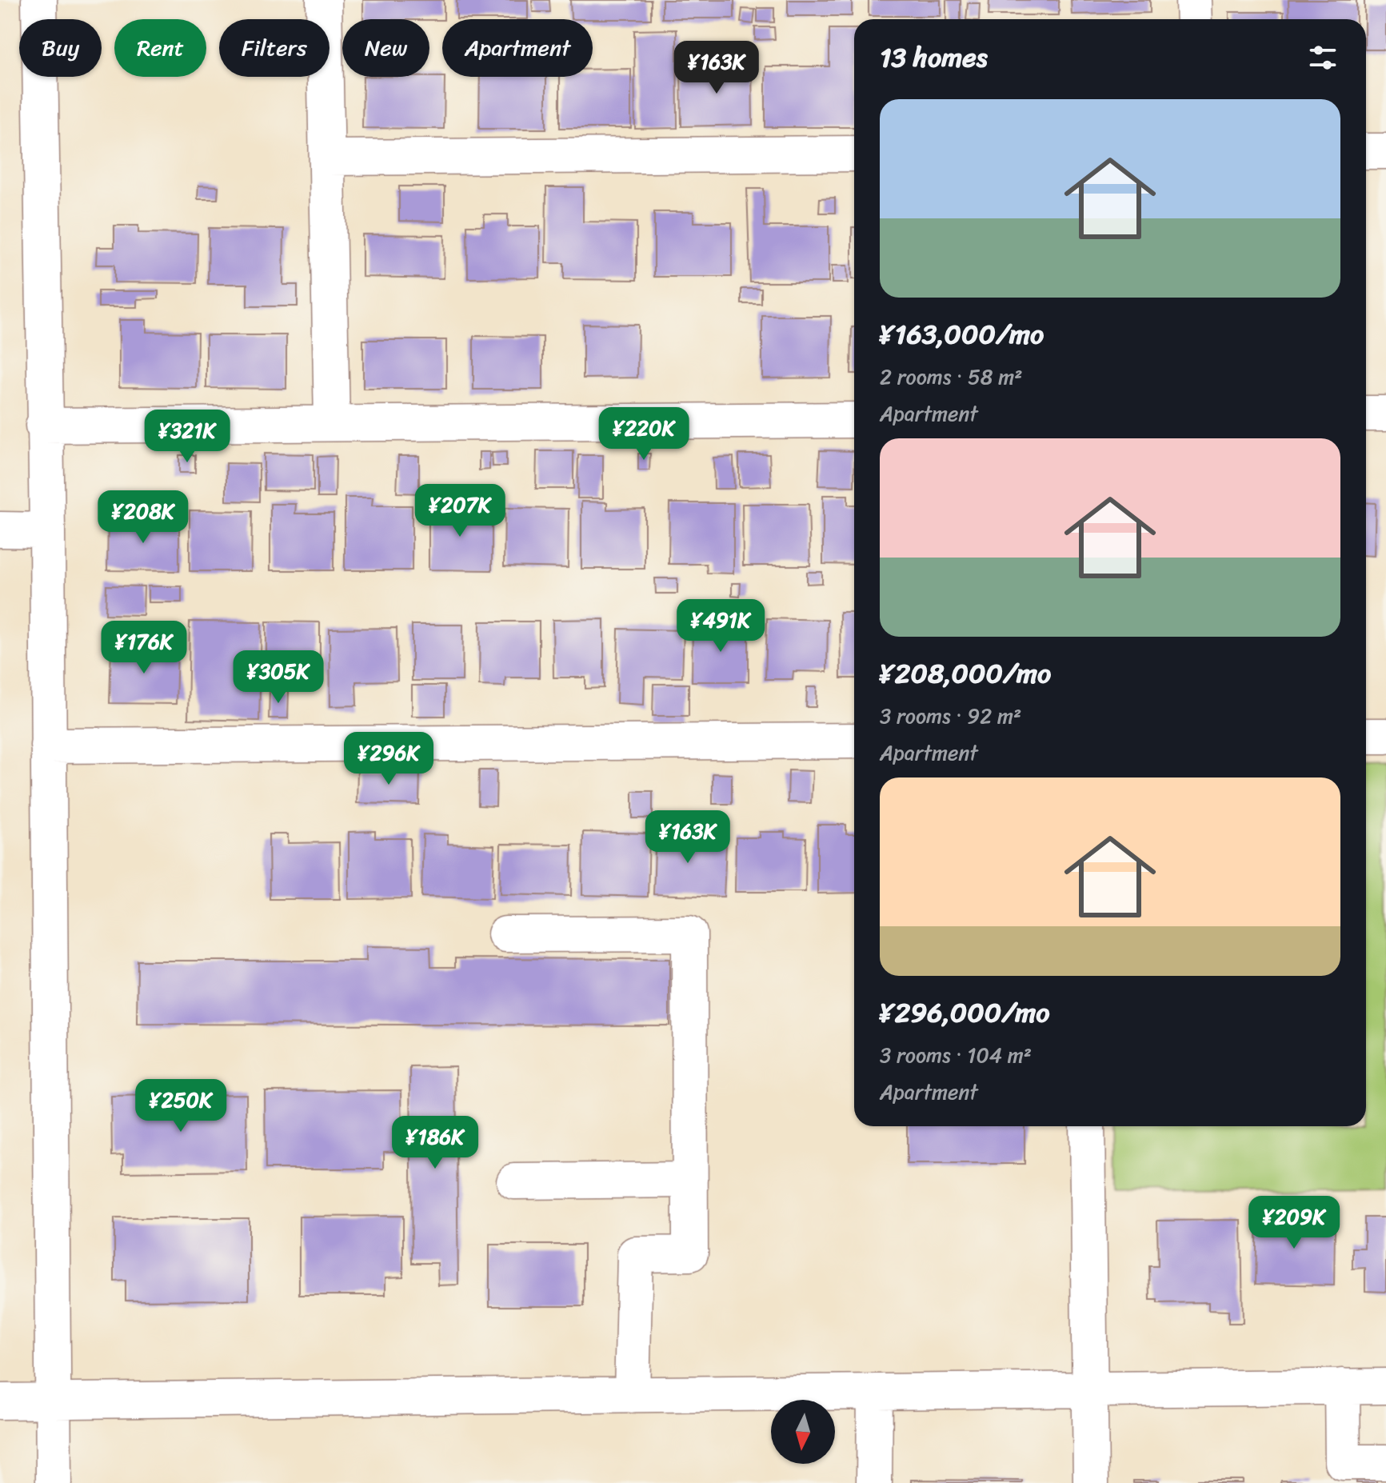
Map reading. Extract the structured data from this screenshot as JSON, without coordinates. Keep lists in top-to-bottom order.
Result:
{
  "north": "bottom",
  "page": {
    "chip": [
      "Buy",
      "Rent",
      "Filters",
      "New",
      "Apartment"
    ],
    "heading": "13 homes",
    "price": [
      "¥163K",
      "¥220K",
      "¥321K",
      "¥207K",
      "¥208K",
      "¥491K",
      "¥176K",
      "¥305K",
      "¥296K",
      "¥163K",
      "¥250K",
      "¥186K",
      "¥209K"
    ],
    "list": [
      {
        "name": "¥163,000/mo",
        "note": "2 rooms · 58 m² · Apartment"
      },
      {
        "name": "¥208,000/mo",
        "note": "3 rooms · 92 m² · Apartment"
      },
      {
        "name": "¥296,000/mo",
        "note": "3 rooms · 104 m² · Apartment"
      }
    ]
  }
}
